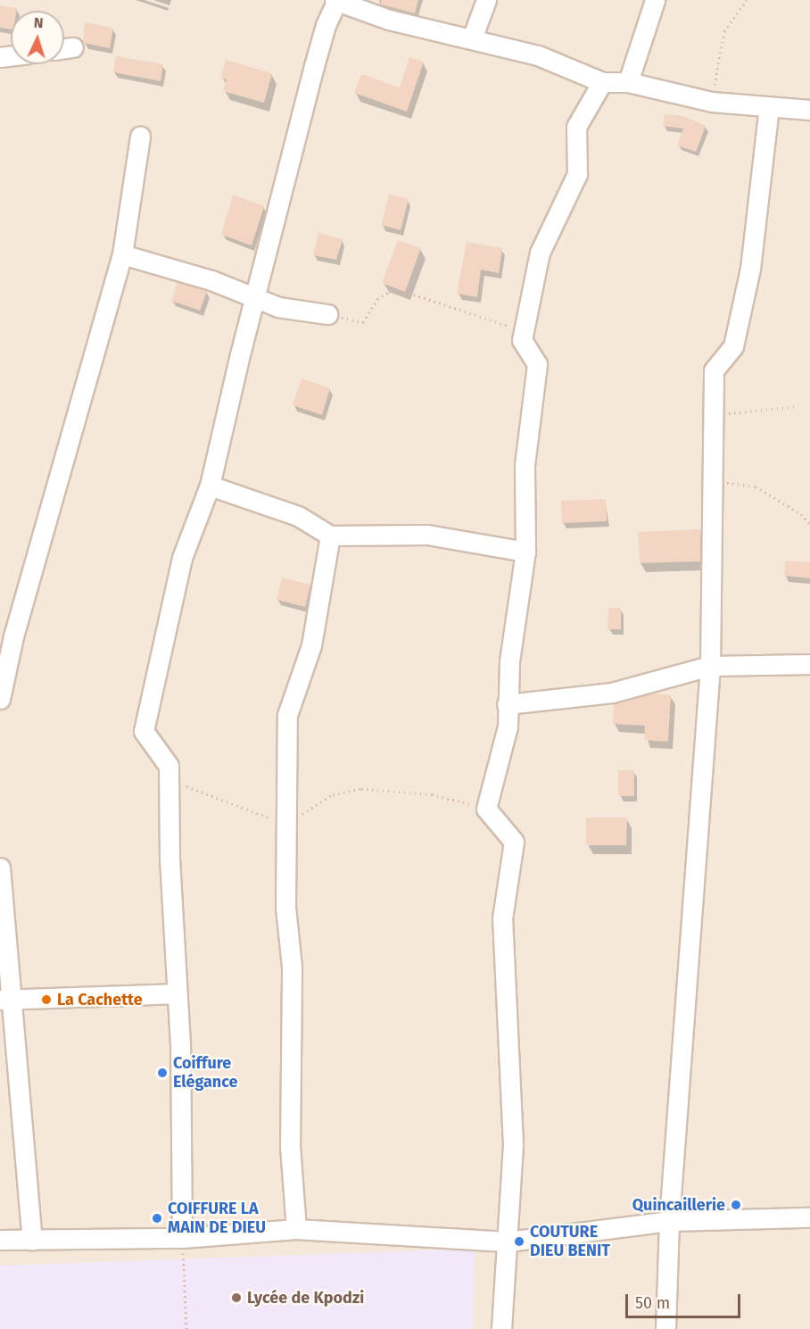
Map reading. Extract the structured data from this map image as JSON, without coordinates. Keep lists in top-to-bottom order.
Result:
{
  "places": [
    "La Cachette",
    "Coiffure Elégance",
    "Quincaillerie",
    "COIFFURE LA MAIN DE DIEU",
    "COUTURE DIEU BENIT",
    "Lycée de Kpodzi"
  ],
  "scale_bar": "50 m",
  "north": "top"
}
